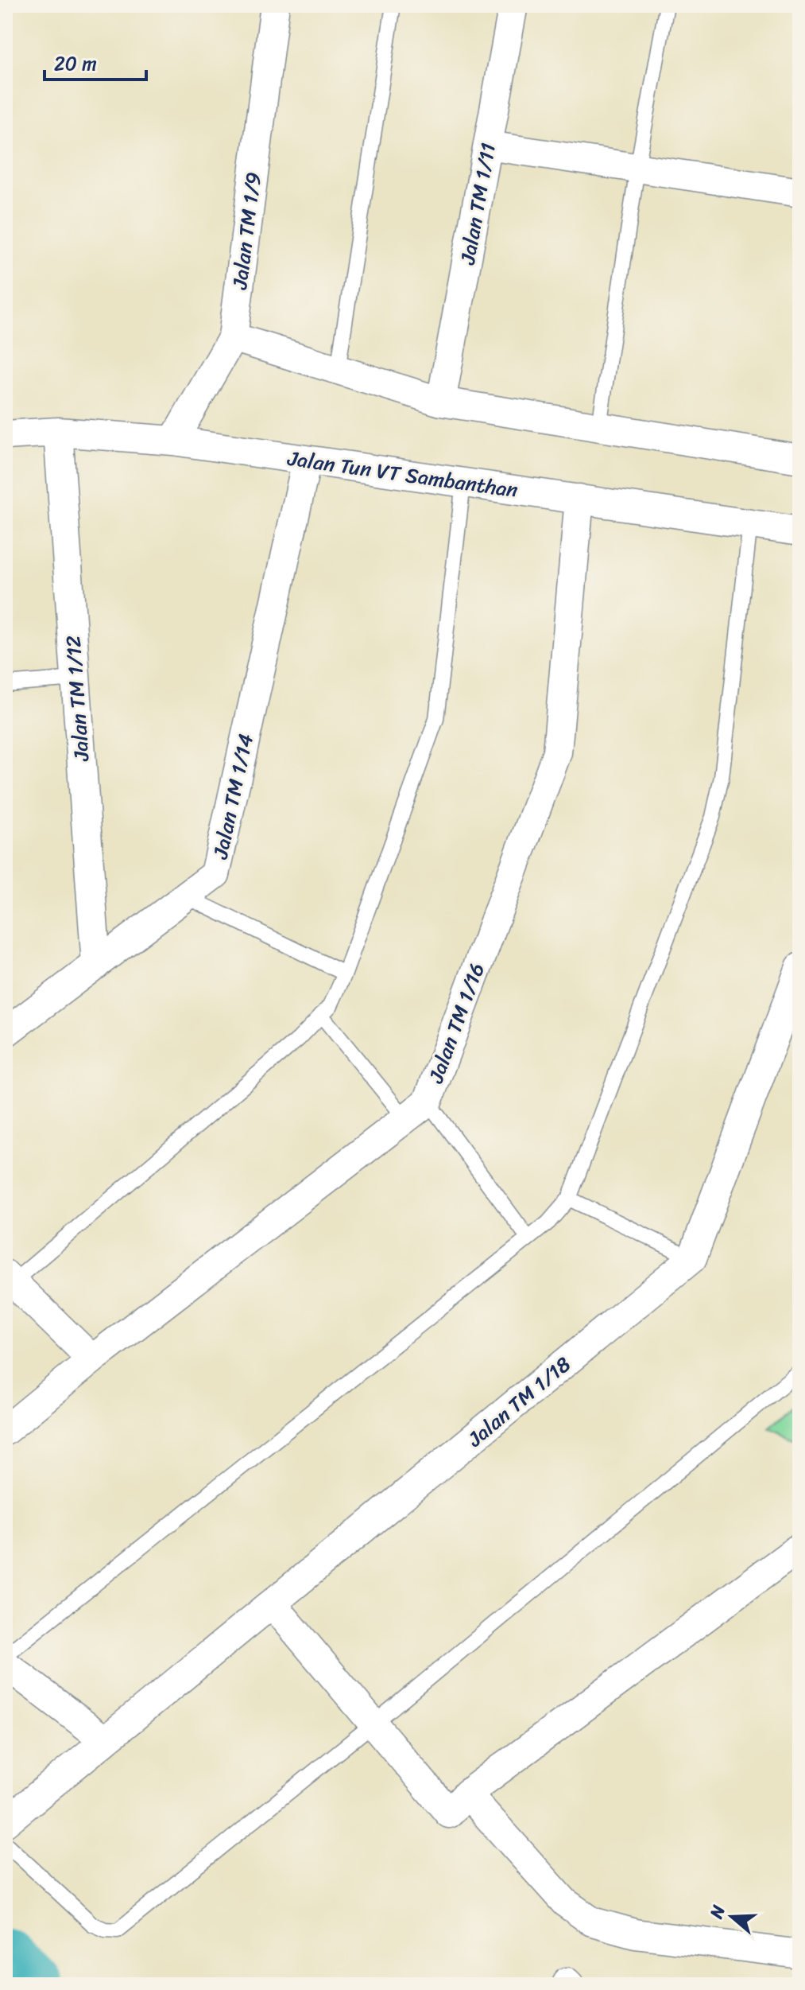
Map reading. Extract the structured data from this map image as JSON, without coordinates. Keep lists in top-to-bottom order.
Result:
{
  "streets": {
    "street": [
      "Jalan TM 1/11",
      "Jalan TM 1/9",
      "Jalan Tun VT Sambanthan",
      "Jalan TM 1/12",
      "Jalan TM 1/14",
      "Jalan TM 1/16",
      "Jalan TM 1/18"
    ]
  },
  "crossings": [
    ["Jalan TM 1/9", "Jalan Tun VT Sambanthan"],
    ["Jalan Tun VT Sambanthan", "Jalan TM 1/12"],
    ["Jalan Tun VT Sambanthan", "Jalan TM 1/14"],
    ["Jalan Tun VT Sambanthan", "Jalan TM 1/16"],
    ["Jalan TM 1/12", "Jalan TM 1/14"]
  ],
  "scale_bar": "20 m",
  "north": "left"
}
